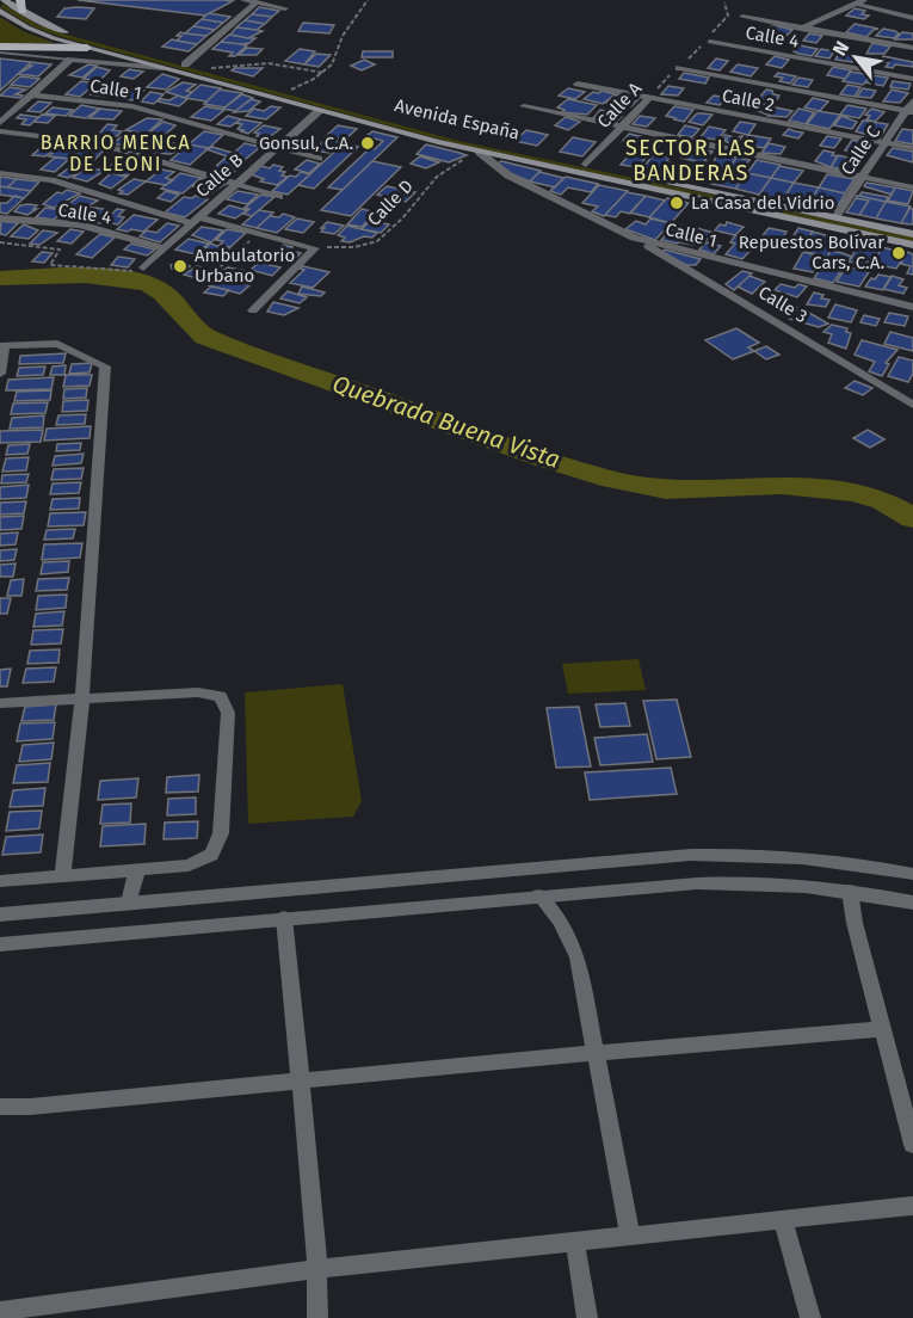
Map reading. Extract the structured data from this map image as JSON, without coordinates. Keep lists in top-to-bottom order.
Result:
{
  "streets": {
    "main road": ["Avenida España"],
    "street": [
      "Calle 4",
      "Calle 1",
      "Calle 2",
      "Calle A",
      "Calle C",
      "Calle B",
      "Calle 3"
    ],
    "path": ["Calle D"]
  },
  "crossings": [
    ["Calle 4", "Calle B"],
    ["Calle 1", "Avenida España"],
    ["Calle 1", "Calle B"],
    ["Calle 1", "Calle D"],
    ["Calle 1", "Calle 3"],
    ["Calle 2", "Calle A"],
    ["Calle 2", "Calle C"],
    ["Calle A", "Avenida España"],
    ["Avenida España", "Calle C"],
    ["Avenida España", "Calle B"],
    ["Avenida España", "Calle D"]
  ],
  "districts": ["BARRIO MENCA DE LEONI", "SECTOR LAS BANDERAS"],
  "water": ["Quebrada Buena Vista"],
  "places": [
    "Gonsul, C.A.",
    "La Casa del Vidrio",
    "Repuestos Bolívar Cars, C.A.",
    "Ambulatorio Urbano"
  ],
  "north": "top left"
}
